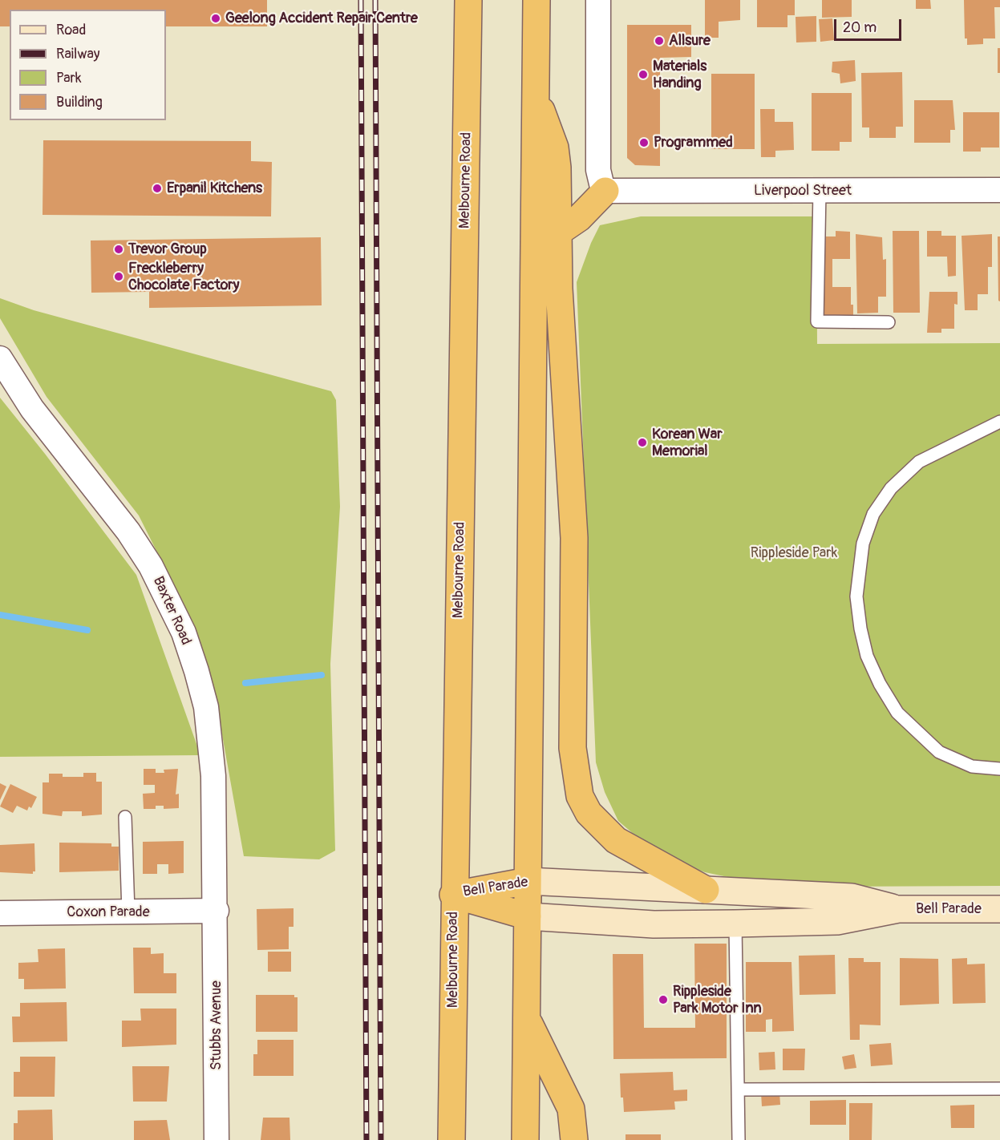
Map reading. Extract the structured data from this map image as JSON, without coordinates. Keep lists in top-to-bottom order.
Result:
{
  "streets": {
    "highway": ["Melbourne Road", "Bell Parade"],
    "street": [
      "Liverpool Street",
      "Baxter Road",
      "Coxon Parade",
      "Stubbs Avenue"
    ]
  },
  "crossings": [
    ["Melbourne Road", "Bell Parade"],
    ["Baxter Road", "Coxon Parade"],
    ["Baxter Road", "Stubbs Avenue"],
    ["Coxon Parade", "Stubbs Avenue"]
  ],
  "parks": ["Rippleside Park"],
  "places": [
    "Geelong Accident Repair Centre",
    "Allsure",
    "Materials Handing",
    "Programmed",
    "Erpanil Kitchens",
    "Trevor Group",
    "Freckleberry Chocolate Factory",
    "Korean War Memorial",
    "Rippleside Park Motor Inn"
  ],
  "legend": [
    "Road",
    "Railway",
    "Park",
    "Building"
  ],
  "scale_bar": "20 m"
}
